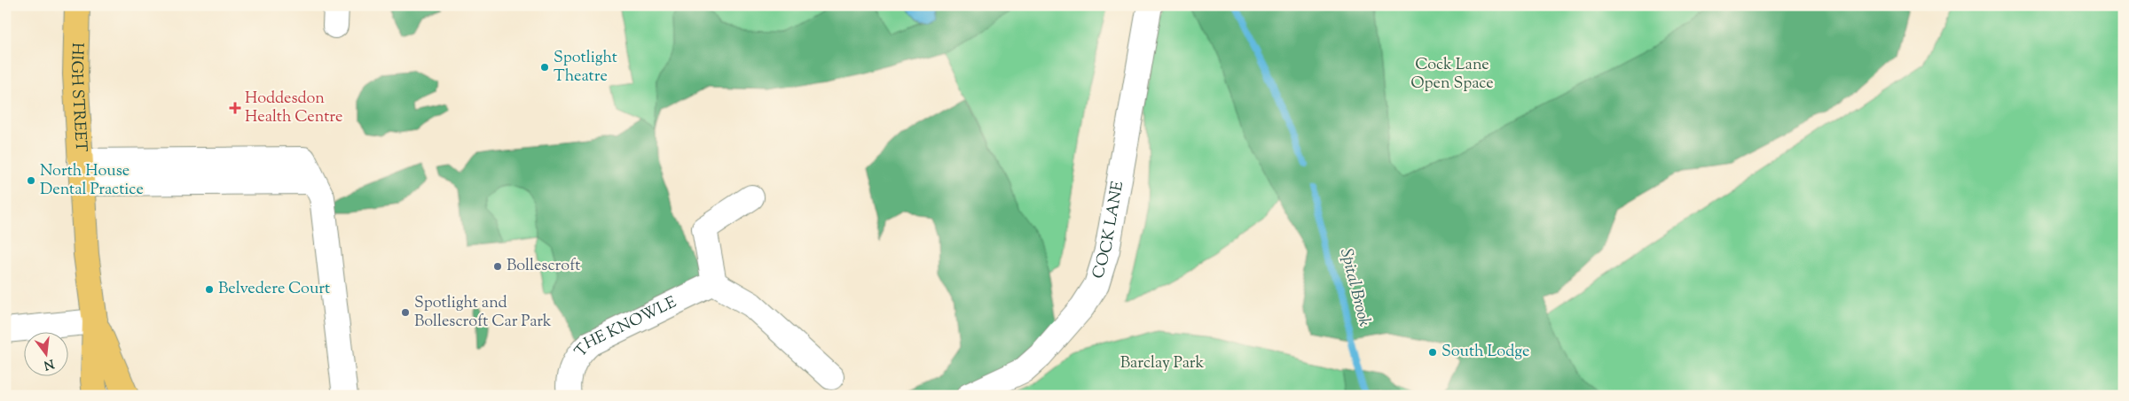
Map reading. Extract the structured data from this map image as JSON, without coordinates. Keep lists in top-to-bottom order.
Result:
{
  "streets": {
    "main road": ["HIGH STREET"],
    "street": ["COCK LANE", "THE KNOWLE"]
  },
  "water": ["Spital Brook"],
  "parks": ["Cock Lane Open Space", "Barclay Park"],
  "places": {
    "other": [
      "Spotlight Theatre",
      "North House Dental Practice",
      "Bollescroft",
      "Belvedere Court",
      "Spotlight and Bollescroft Car Park",
      "South Lodge"
    ],
    "health": ["Hoddesdon Health Centre"]
  },
  "north": "bottom"
}
